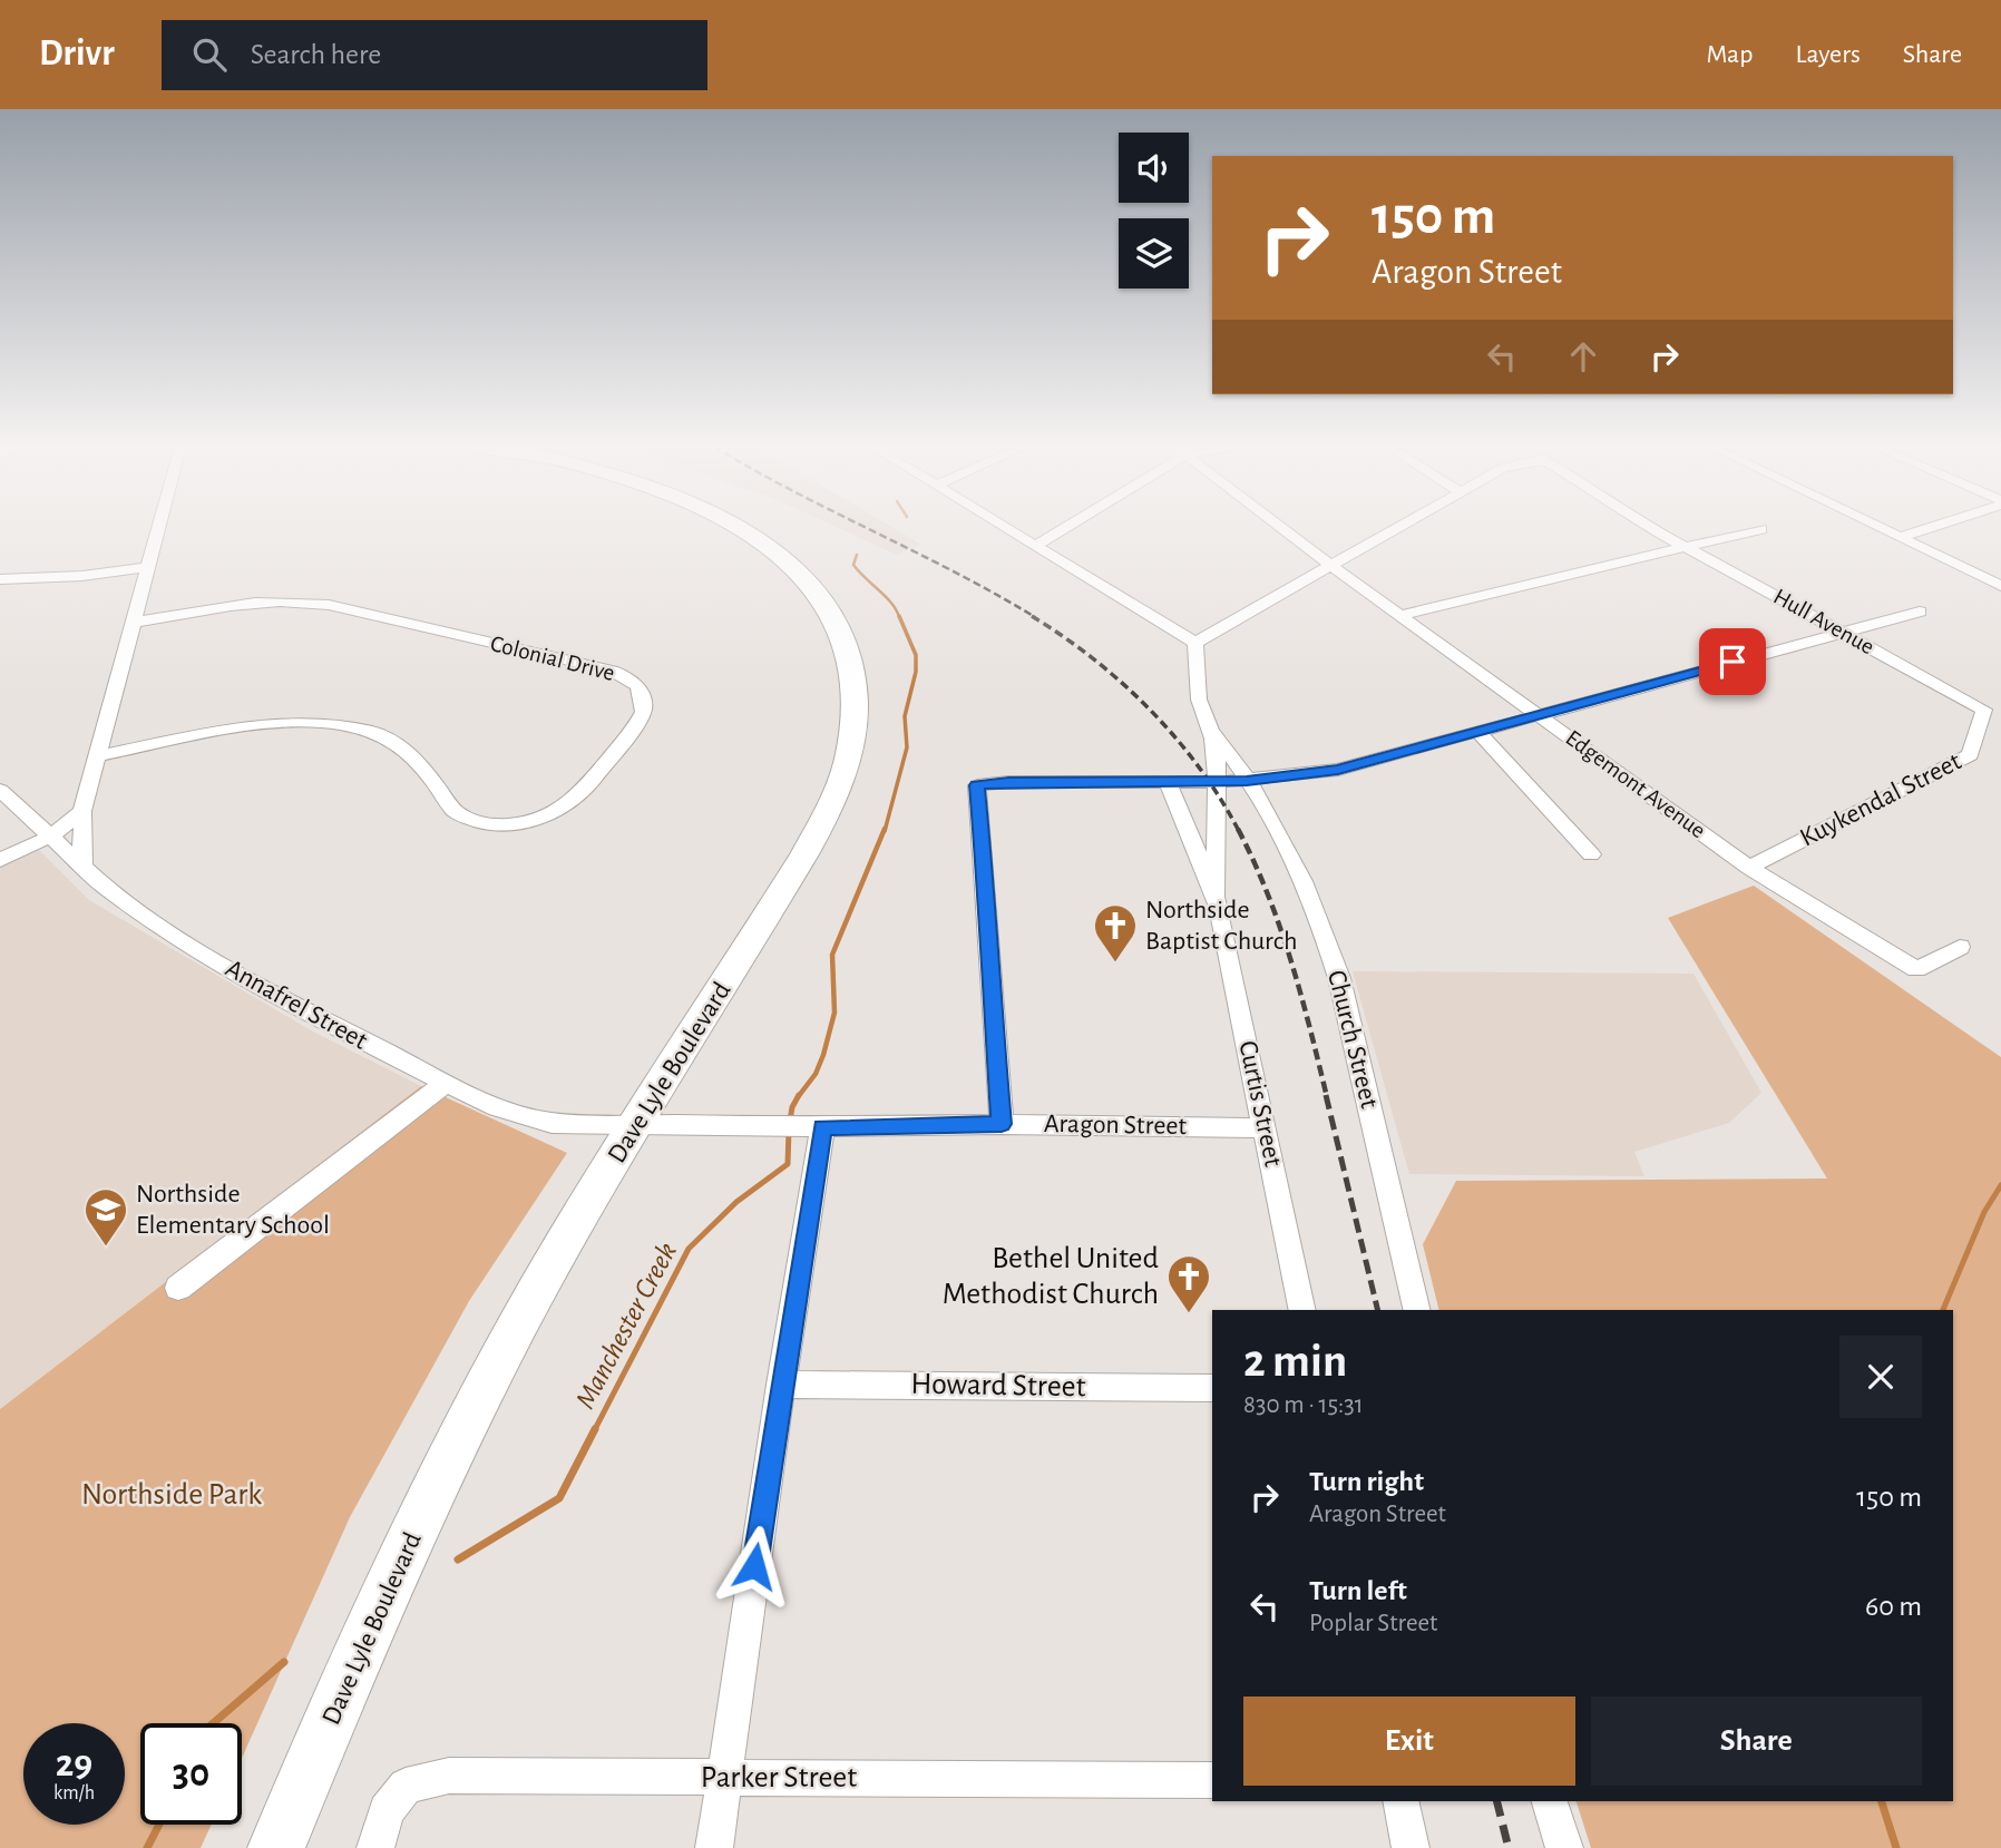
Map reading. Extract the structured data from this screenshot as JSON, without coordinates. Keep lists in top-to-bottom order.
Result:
{
  "streets": {
    "main road": ["Dave Lyle Boulevard"],
    "street": [
      "Hull Avenue",
      "Colonial Drive",
      "Edgemont Avenue",
      "Kuykendal Street",
      "Annafrel Street",
      "Church Street",
      "Curtis Street",
      "Aragon Street",
      "Howard Street",
      "Parker Street"
    ]
  },
  "crossings": [
    ["Hull Avenue", "Kuykendal Street"],
    ["Edgemont Avenue", "Kuykendal Street"],
    ["Annafrel Street", "Dave Lyle Boulevard"],
    ["Annafrel Street", "Aragon Street"],
    ["Church Street", "Curtis Street"],
    ["Dave Lyle Boulevard", "Aragon Street"],
    ["Curtis Street", "Aragon Street"]
  ],
  "water": ["Manchester Creek"],
  "parks": ["Northside Park"],
  "places": {
    "church": ["Northside Baptist Church", "Bethel United Methodist Church"],
    "school or university": ["Northside Elementary School"]
  },
  "page": {
    "header": "Drivr",
    "search": "Search here",
    "nav": ["Map", "Layers", "Share"],
    "turn": ["150 m", "Aragon Street"],
    "heading": ["2 min", "830 m · 15:31"],
    "list": [
      {
        "name": "Turn right",
        "note": "Aragon Street",
        "value": "150 m"
      },
      {
        "name": "Turn left",
        "note": "Poplar Street",
        "value": "60 m"
      }
    ],
    "buttons": ["Exit", "Share"],
    "speed": "29 km/h",
    "limit": "30"
  }
}
